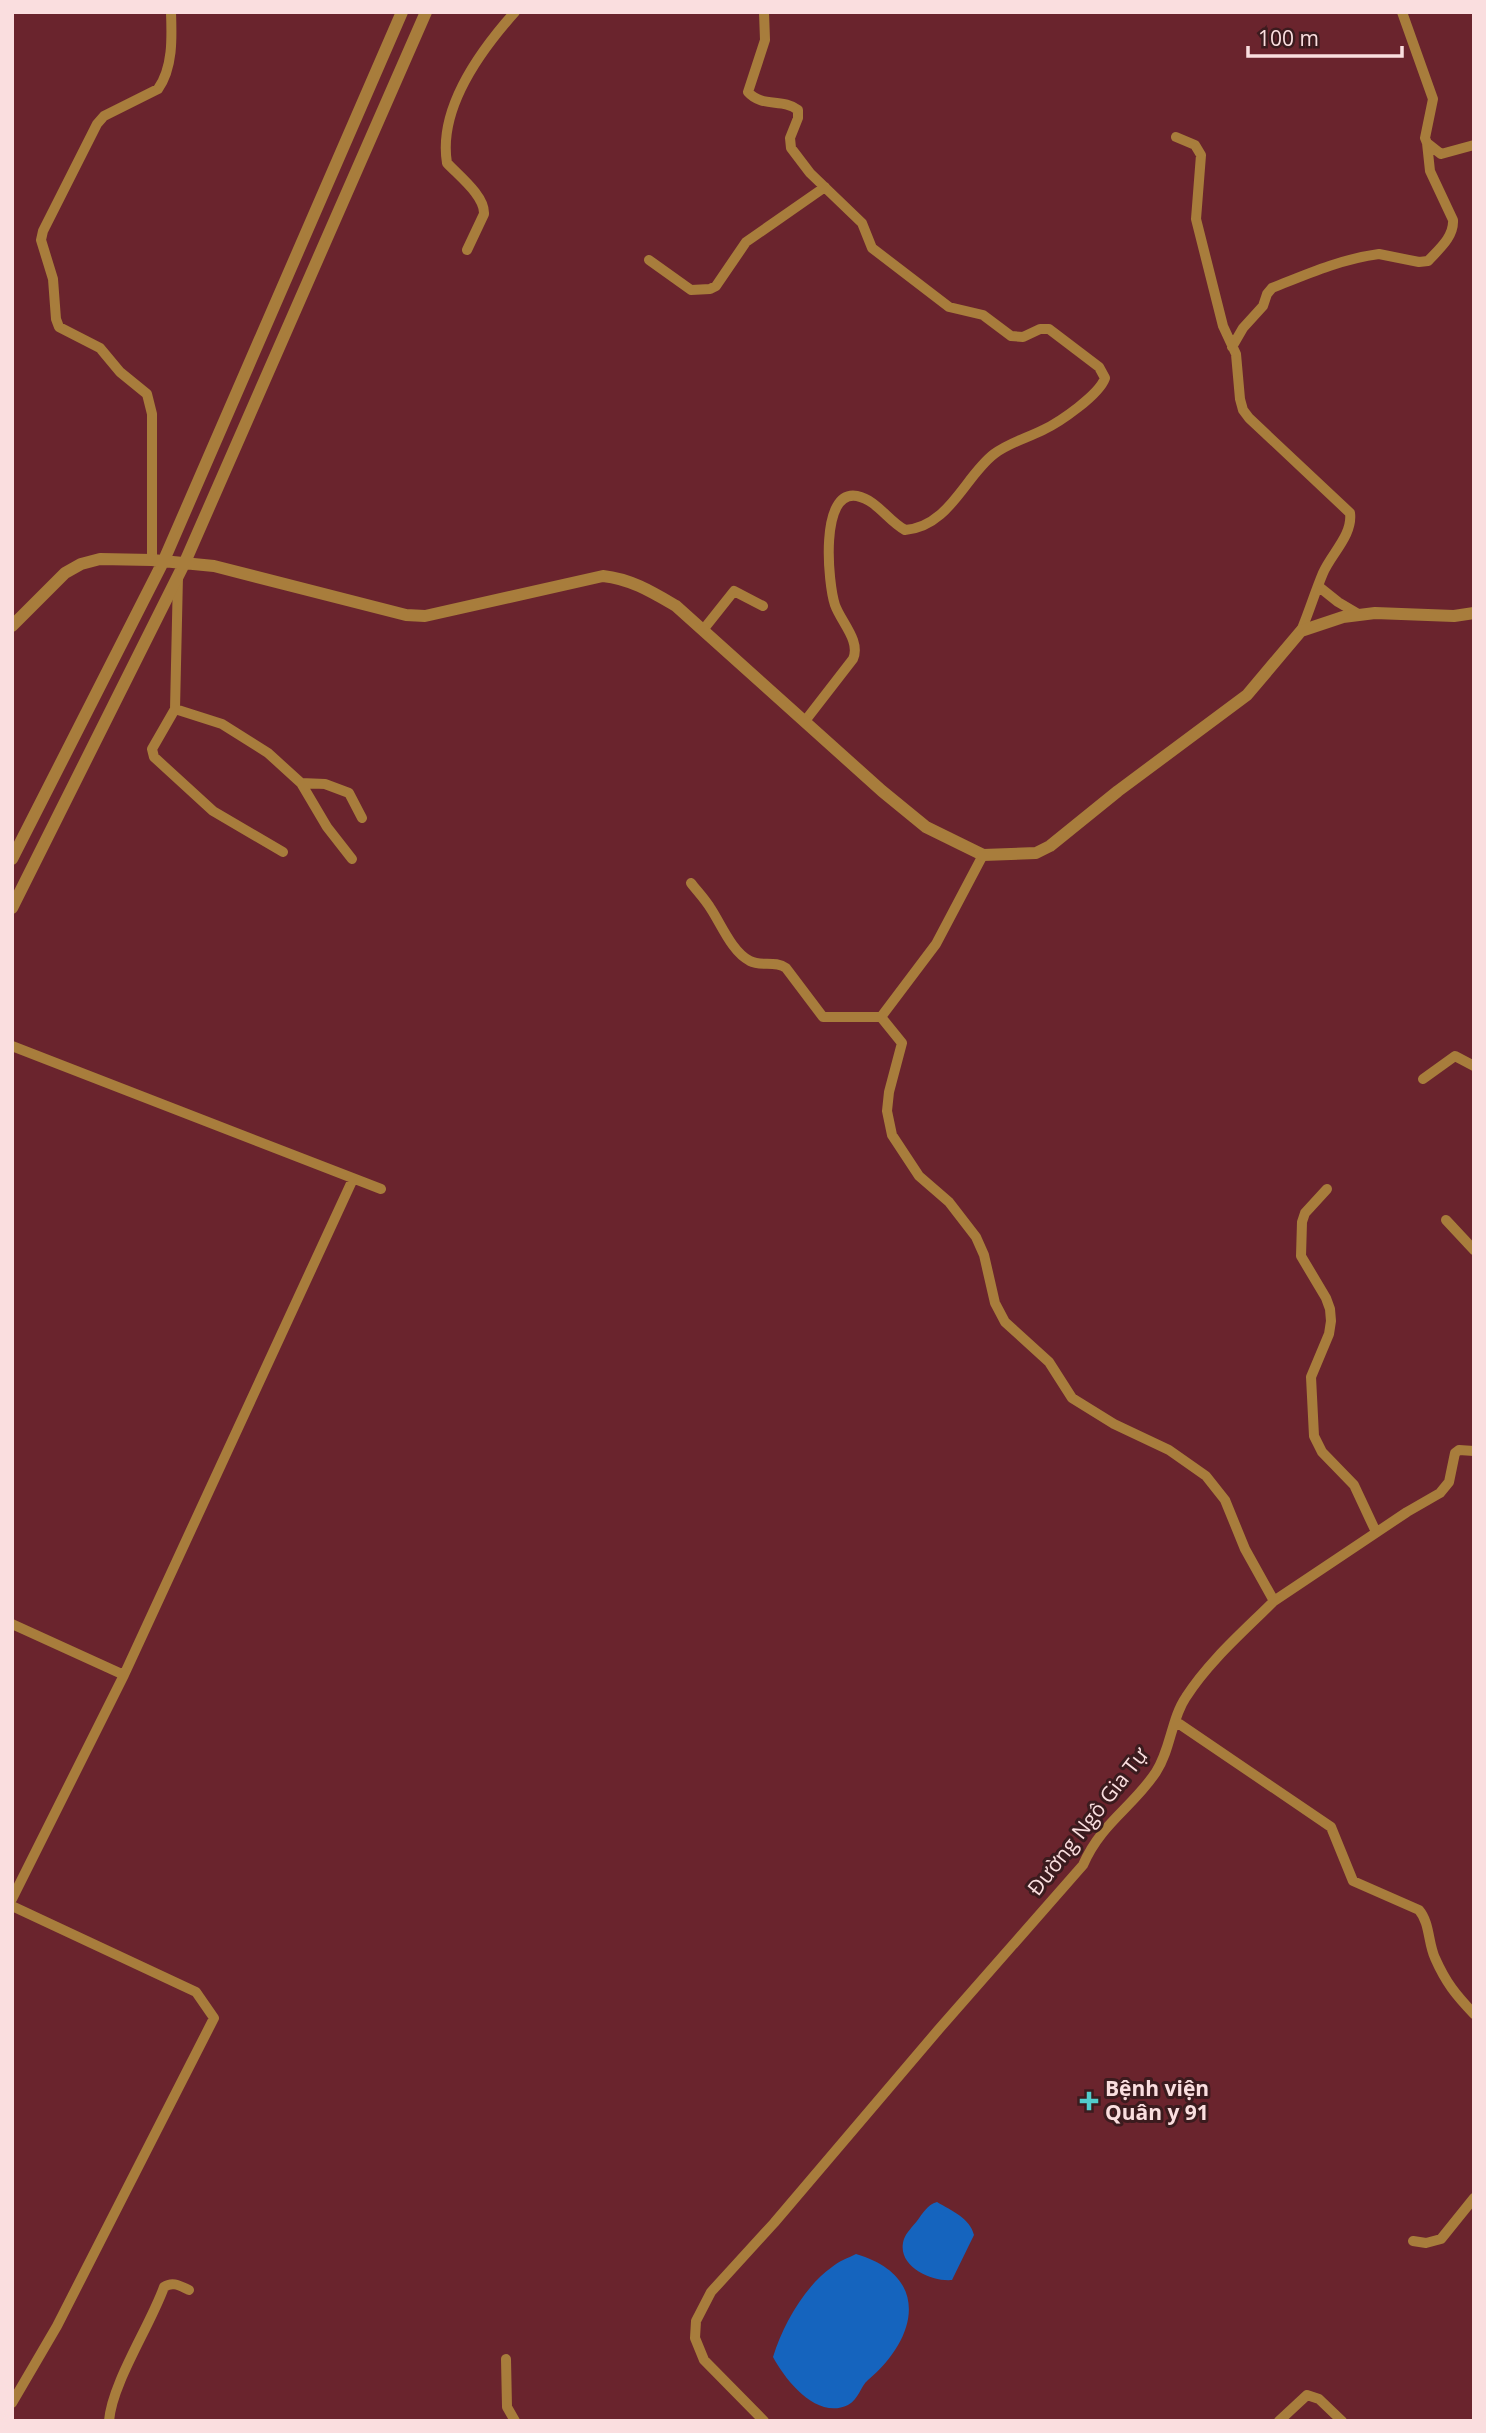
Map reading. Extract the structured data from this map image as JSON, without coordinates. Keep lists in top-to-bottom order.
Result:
{
  "streets": {
    "street": ["Đường Ngô Gia Tự"]
  },
  "places": {
    "health": ["Bệnh viện Quân y 91"]
  },
  "scale_bar": "100 m"
}
